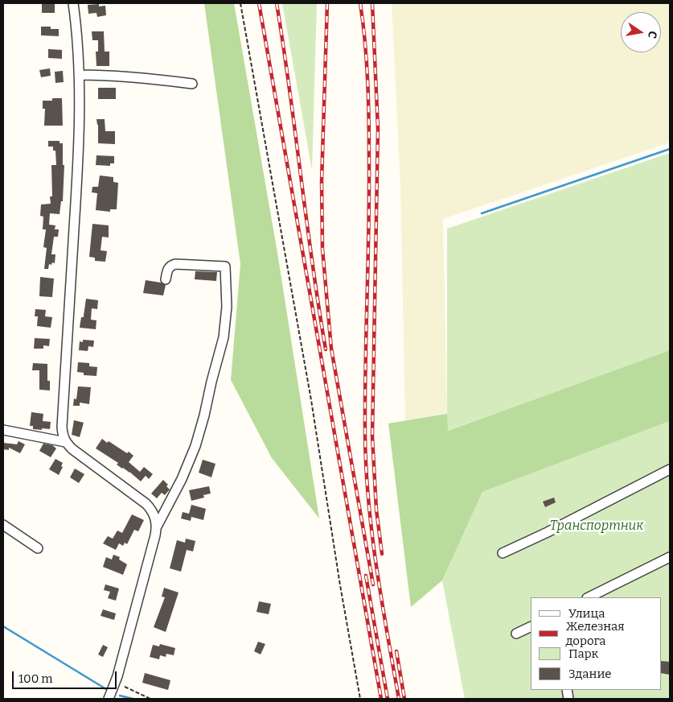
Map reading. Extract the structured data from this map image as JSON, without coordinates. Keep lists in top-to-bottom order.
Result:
{
  "parks": ["Транспортник"],
  "legend": [
    "Улица",
    "Железная дорога",
    "Парк",
    "Здание"
  ],
  "scale_bar": "100 m",
  "north": "right"
}
